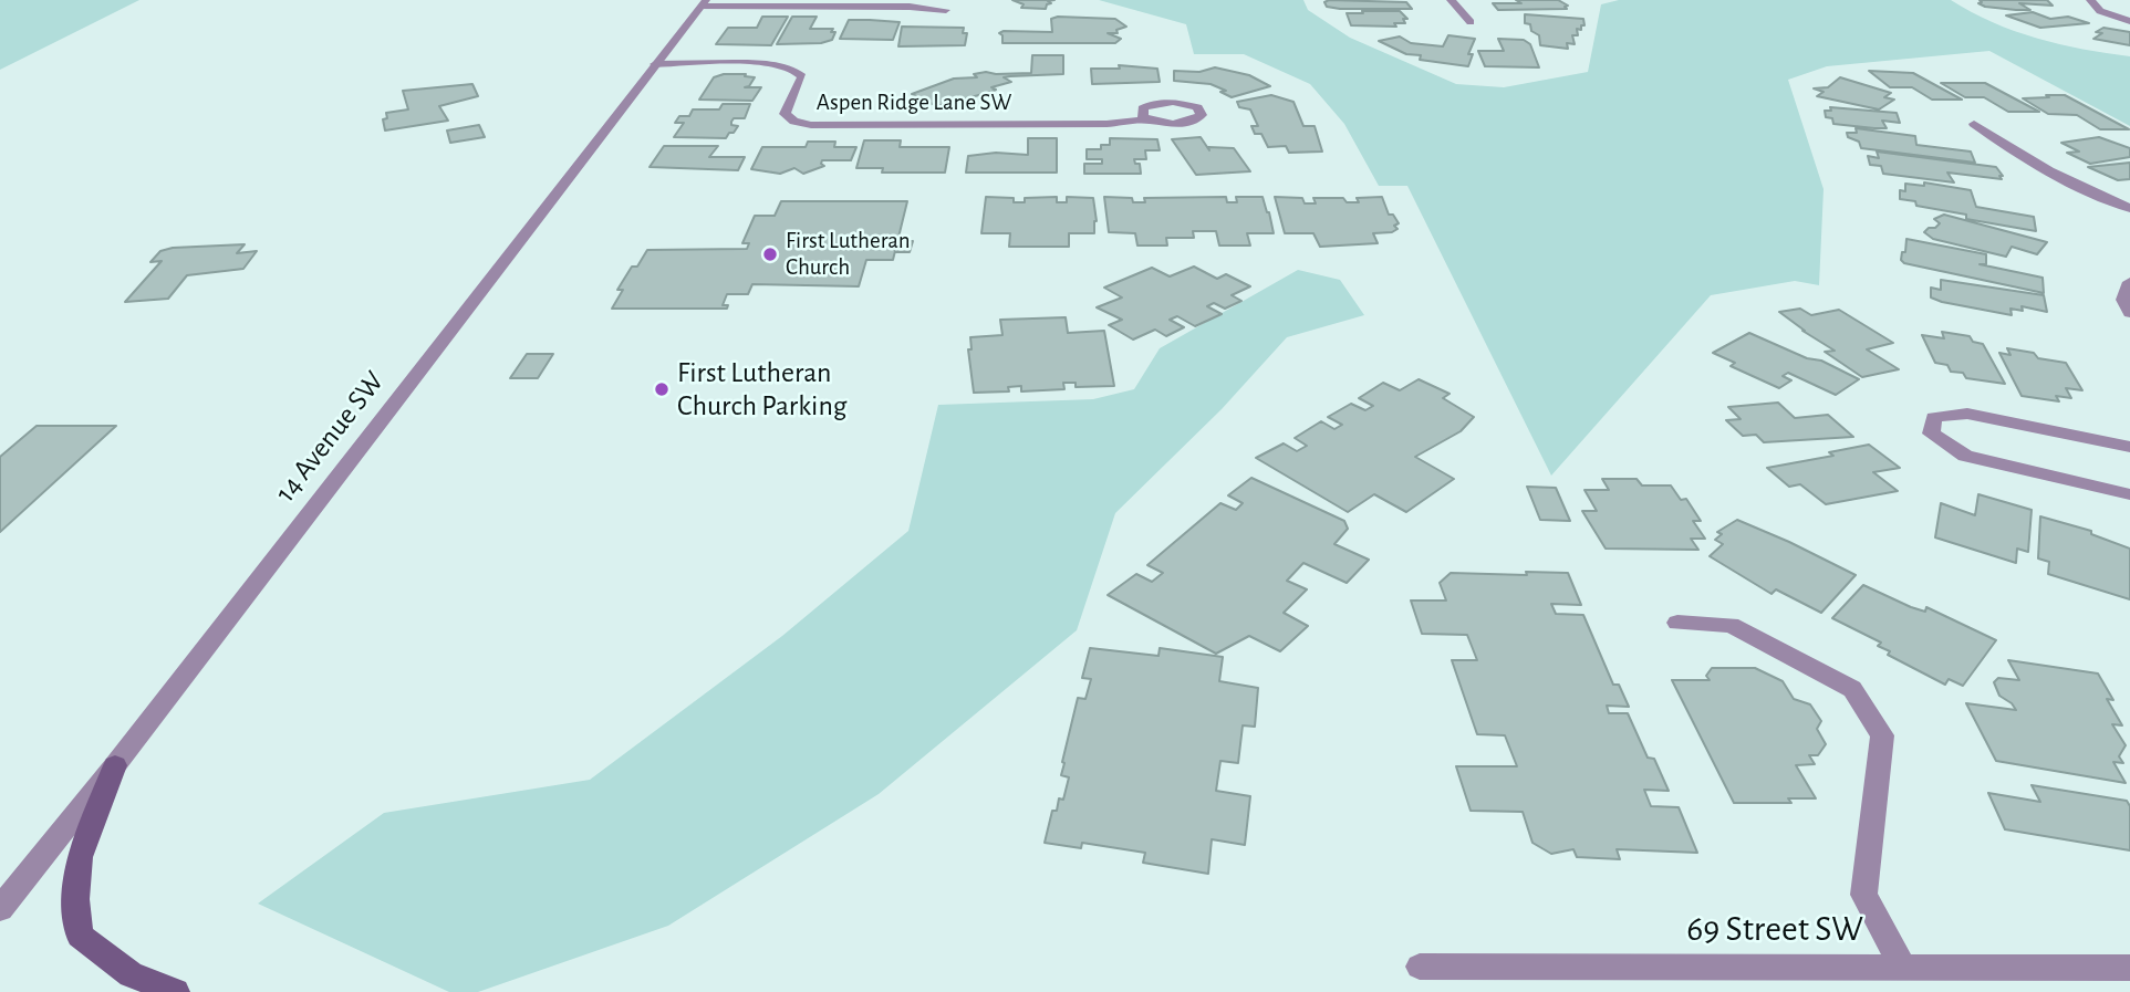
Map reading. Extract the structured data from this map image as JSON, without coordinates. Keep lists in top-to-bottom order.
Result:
{
  "streets": {
    "street": ["Aspen Ridge Lane SW", "14 Avenue SW", "69 Street SW"]
  },
  "crossings": [
    ["Aspen Ridge Lane SW", "14 Avenue SW"]
  ],
  "places": ["First Lutheran Church", "First Lutheran Church Parking"]
}
